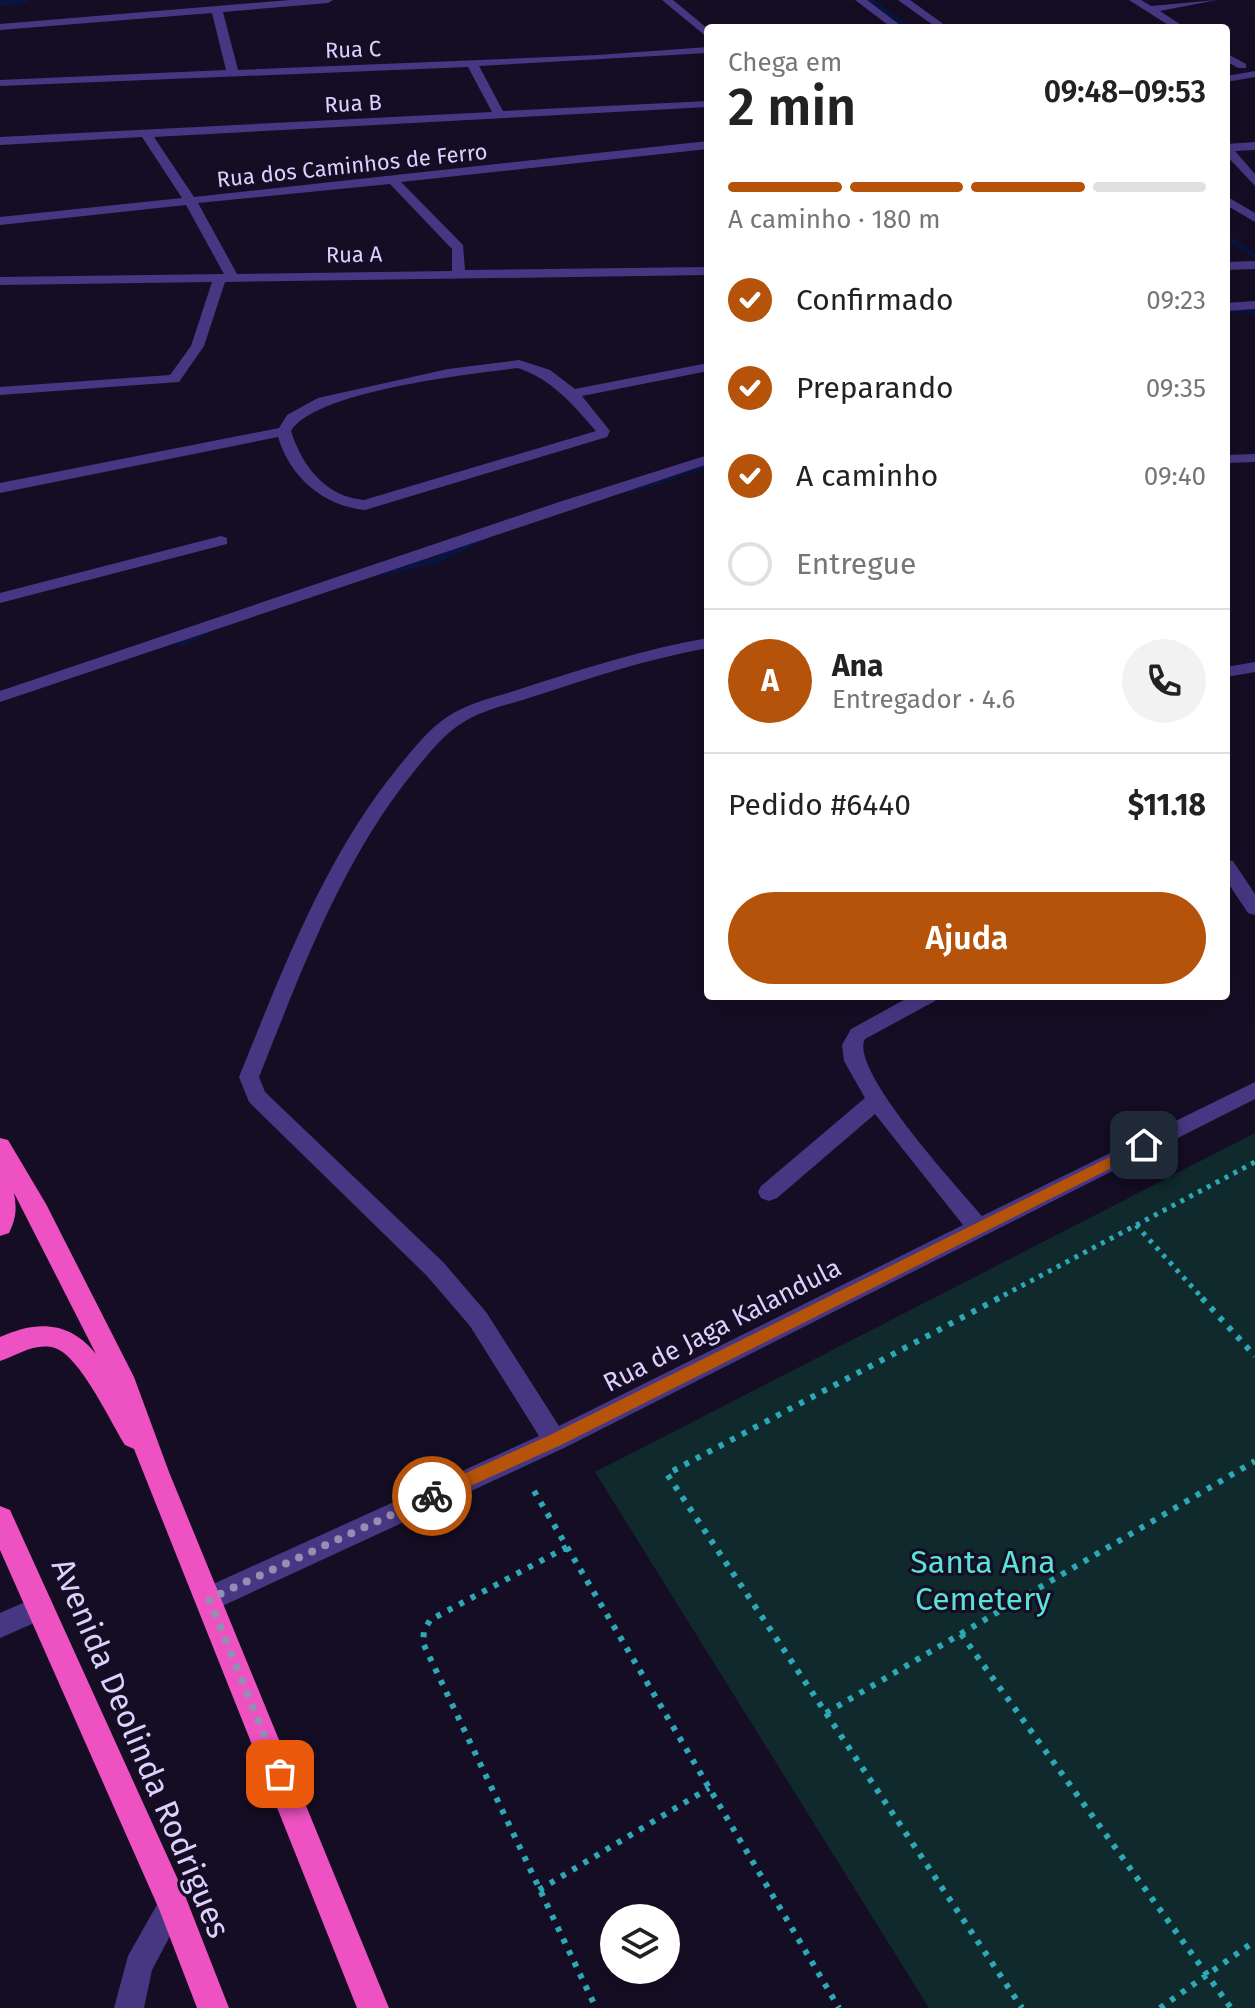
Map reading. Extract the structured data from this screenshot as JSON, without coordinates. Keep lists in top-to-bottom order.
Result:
{
  "streets": {
    "highway": ["Avenida Deolinda Rodrigues"],
    "street": [
      "Rua C",
      "Rua B",
      "Rua dos Caminhos de Ferro",
      "Rua A",
      "Rua de Jaga Kalandula"
    ]
  },
  "parks": ["Santa Ana Cemetery"],
  "page": {
    "heading": ["2 min", "Chega em", "09:48–09:53"],
    "panel": [
      "Ana",
      "Entregador · 4.6",
      "Pedido #6440",
      "$11.18"
    ],
    "bar": "A caminho · 180 m",
    "list": [
      ["Confirmado", "09:23"],
      ["Preparando", "09:35"],
      ["A caminho", "09:40"],
      "Entregue"
    ],
    "round": "A",
    "buttons": "Ajuda"
  }
}
